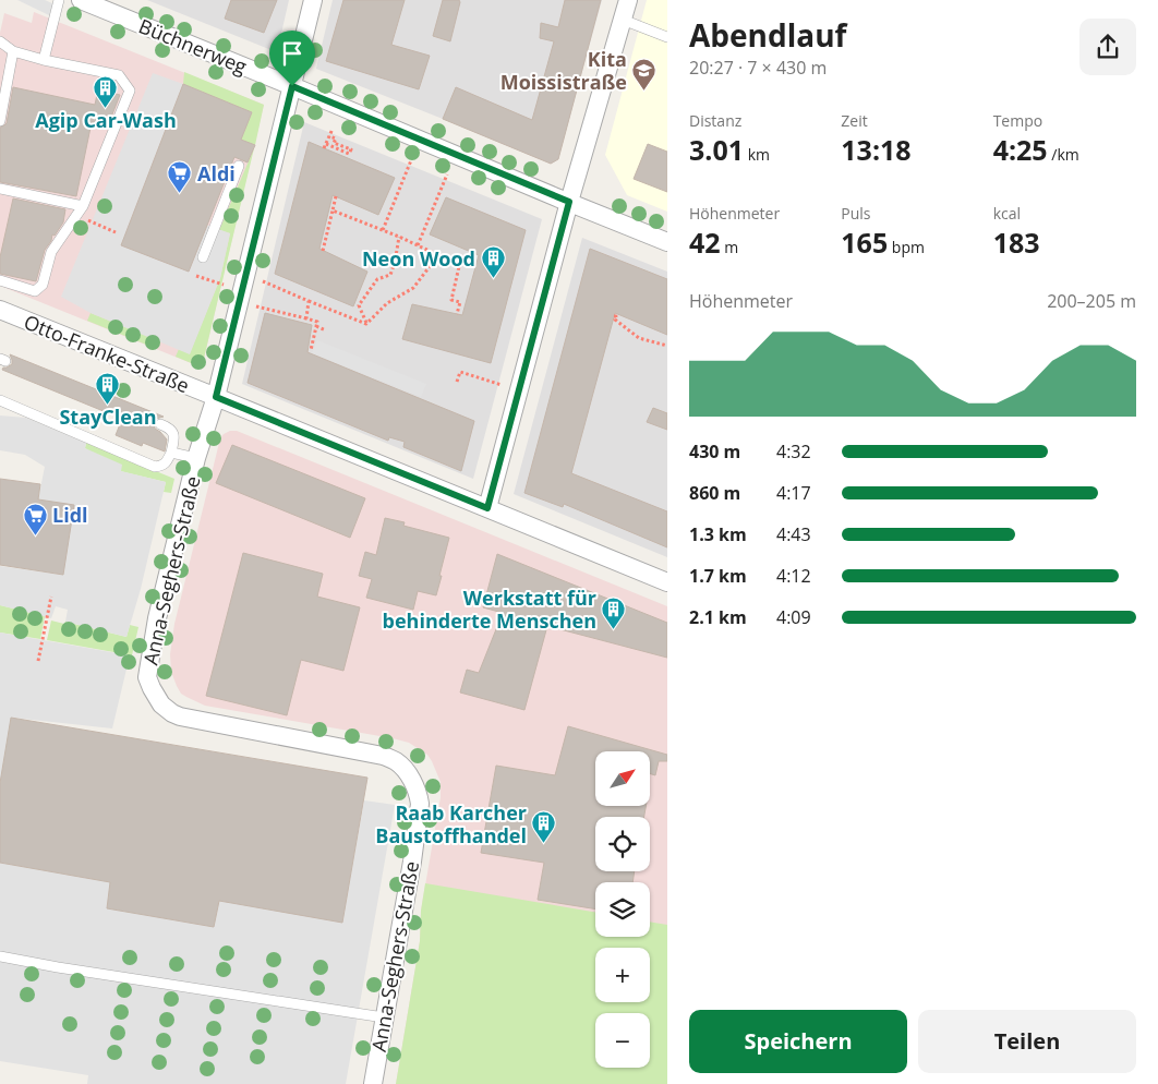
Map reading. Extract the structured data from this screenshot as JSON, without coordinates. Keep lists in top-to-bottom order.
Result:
{
  "streets": {
    "street": ["Büchnerweg", "Otto-Franke-Straße", "Anna-Seghers-Straße"]
  },
  "crossings": [
    ["Büchnerweg", "Anna-Seghers-Straße"],
    ["Otto-Franke-Straße", "Anna-Seghers-Straße"]
  ],
  "places": {
    "school or university": ["Kita Moissistraße"],
    "building": [
      "Agip Car-Wash",
      "Neon Wood",
      "StayClean",
      "Werkstatt für behinderte Menschen",
      "Raab Karcher Baustoffhandel"
    ],
    "supermarket": ["Aldi", "Lidl"]
  },
  "north": "top right",
  "page": {
    "heading": ["Abendlauf", "20:27 · 7 × 430 m"],
    "stats": [
      ["Distanz", "3.01 km"],
      ["Zeit", "13:18"],
      ["Tempo", "4:25 /km"],
      ["Höhenmeter", "42 m"],
      ["Puls", "165 bpm"],
      ["kcal", "183"]
    ],
    "chart": ["Höhenmeter", "200–205 m"],
    "list": [
      {
        "name": "430 m",
        "note": "4:32"
      },
      {
        "name": "860 m",
        "note": "4:17"
      },
      {
        "name": "1.3 km",
        "note": "4:43"
      },
      {
        "name": "1.7 km",
        "note": "4:12"
      },
      {
        "name": "2.1 km",
        "note": "4:09"
      }
    ],
    "map_buttons": ["+", "−"],
    "buttons": ["Speichern", "Teilen"]
  }
}
